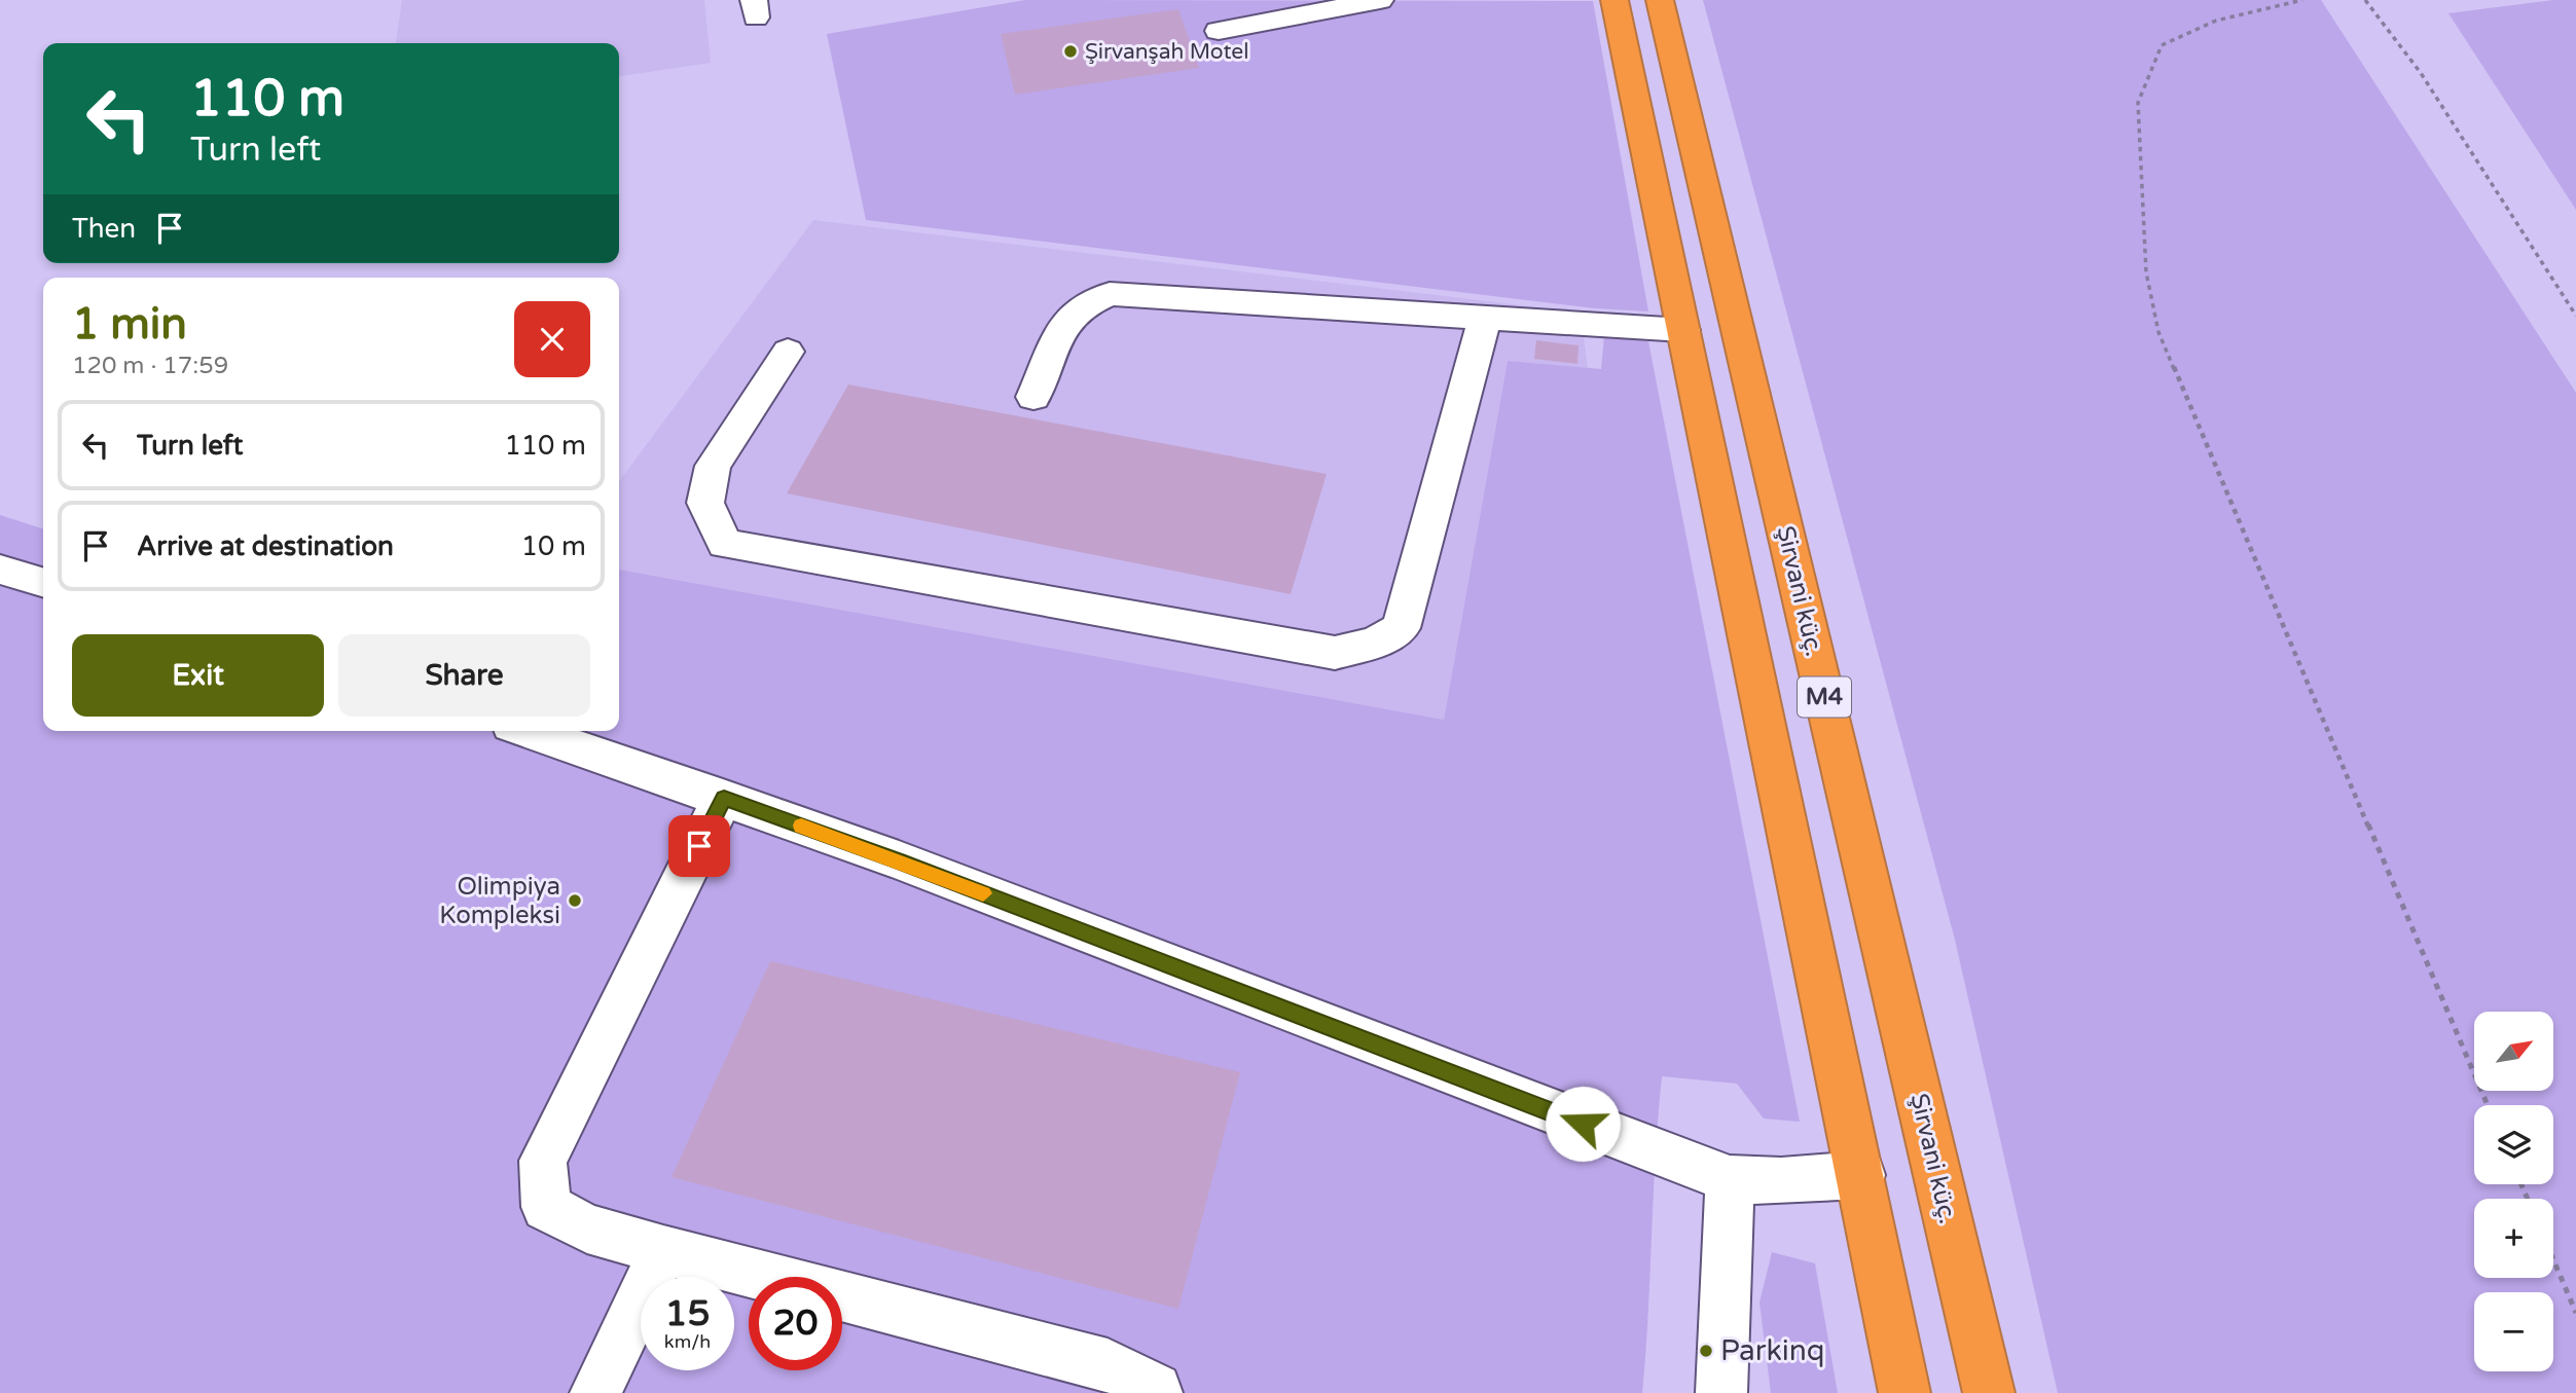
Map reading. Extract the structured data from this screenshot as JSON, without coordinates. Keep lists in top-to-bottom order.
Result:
{
  "streets": {
    "highway": ["Şirvani küç.", "M4"]
  },
  "places": ["Şirvanşah Motel", "Olimpiya Kompleksi", "Parkinq"],
  "north": "top right",
  "page": {
    "turn": ["110 m", "Turn left"],
    "then": "Then",
    "heading": ["1 min", "120 m · 17:59"],
    "list": [
      {
        "name": "Turn left",
        "value": "110 m"
      },
      {
        "name": "Arrive at destination",
        "value": "10 m"
      }
    ],
    "buttons": ["Exit", "Share"],
    "map_buttons": ["+", "−"],
    "speed": "15 km/h",
    "limit": "20"
  }
}
